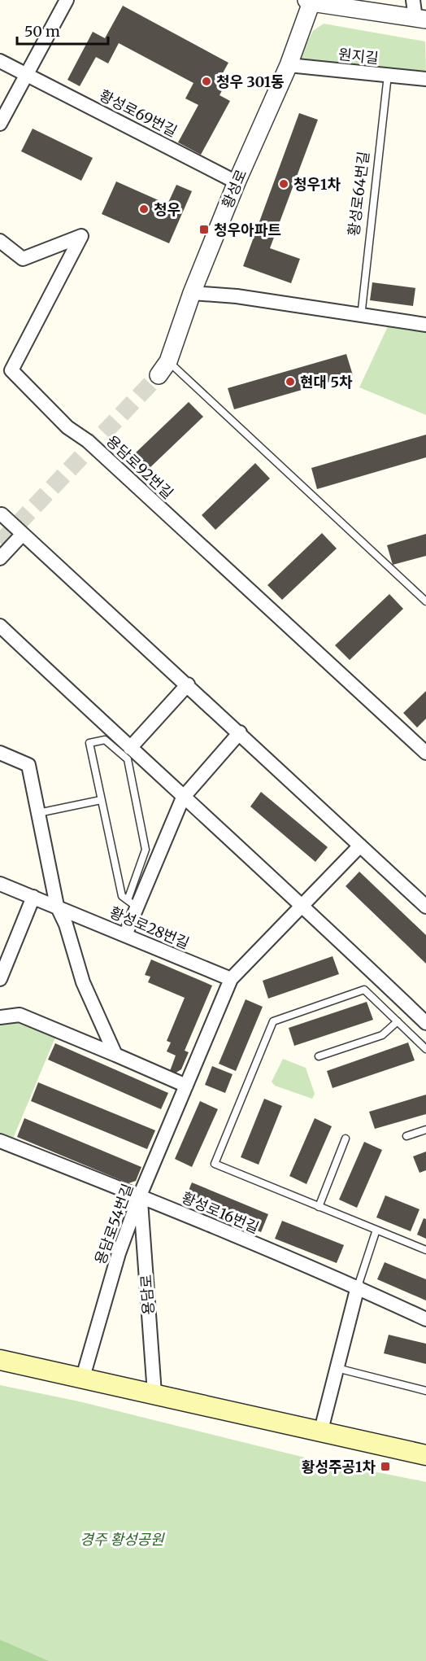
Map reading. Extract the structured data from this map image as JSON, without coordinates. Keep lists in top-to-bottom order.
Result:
{
  "streets": {
    "street": [
      "원지길",
      "황성로69번길",
      "황성로",
      "용담로92번길",
      "황성로28번길",
      "황성로16번길",
      "용담로54번길",
      "용담로"
    ],
    "lane": ["황성로64번길"]
  },
  "crossings": [
    ["원지길", "황성로"],
    ["원지길", "황성로64번길"],
    ["황성로69번길", "황성로"],
    ["황성로28번길", "용담로54번길"],
    ["황성로16번길", "용담로54번길"],
    ["황성로16번길", "용담로"],
    ["용담로54번길", "용담로"]
  ],
  "parks": ["경주 황성공원"],
  "places": {
    "other": [
      "청우 301동",
      "청우1차",
      "청우",
      "현대 5차"
    ],
    "transit": ["청우아파트", "황성주공1차"]
  },
  "scale_bar": "50 m"
}
